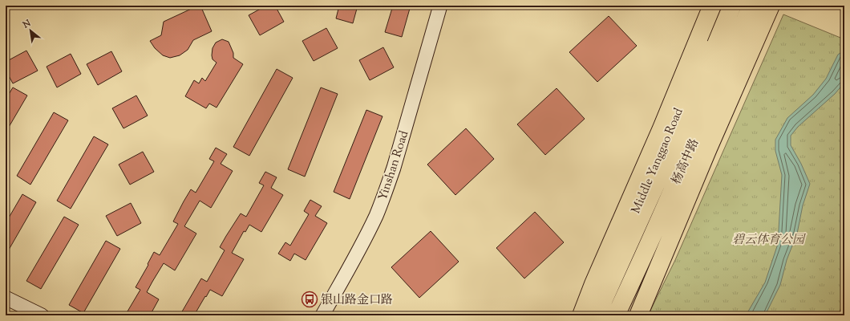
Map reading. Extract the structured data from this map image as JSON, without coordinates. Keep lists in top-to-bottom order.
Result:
{
  "streets": {
    "highway": ["杨高中路"],
    "main road": ["Middle Yanggao Road"],
    "street": ["Yinshan Road"]
  },
  "parks": ["碧云体育公园"],
  "places": {
    "bus stop": ["银山路金口路"]
  },
  "north": "top left"
}
